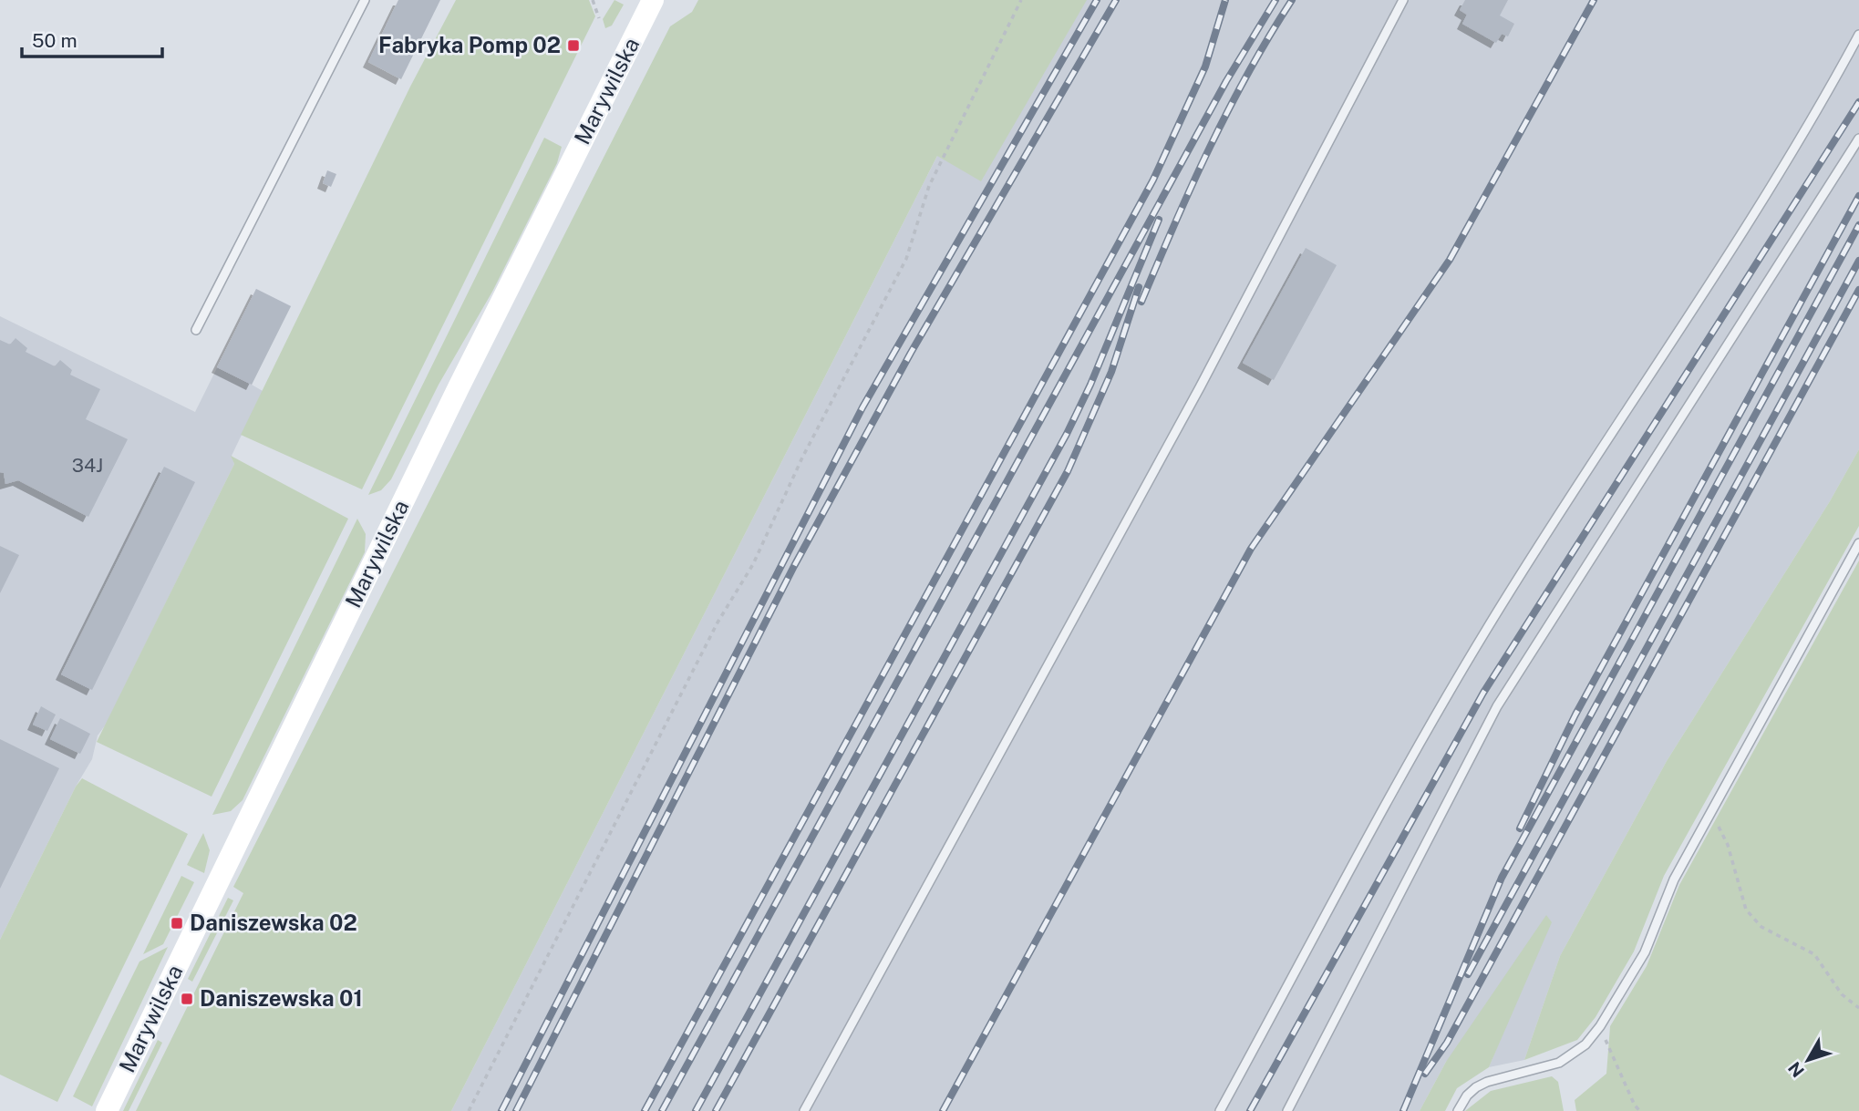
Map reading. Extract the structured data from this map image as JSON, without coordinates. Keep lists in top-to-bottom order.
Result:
{
  "streets": {
    "main road": ["Marywilska"]
  },
  "places": {
    "transit": ["Fabryka Pomp 02", "Daniszewska 02", "Daniszewska 01"]
  },
  "house_numbers": ["34J"],
  "scale_bar": "50 m",
  "north": "bottom left"
}
